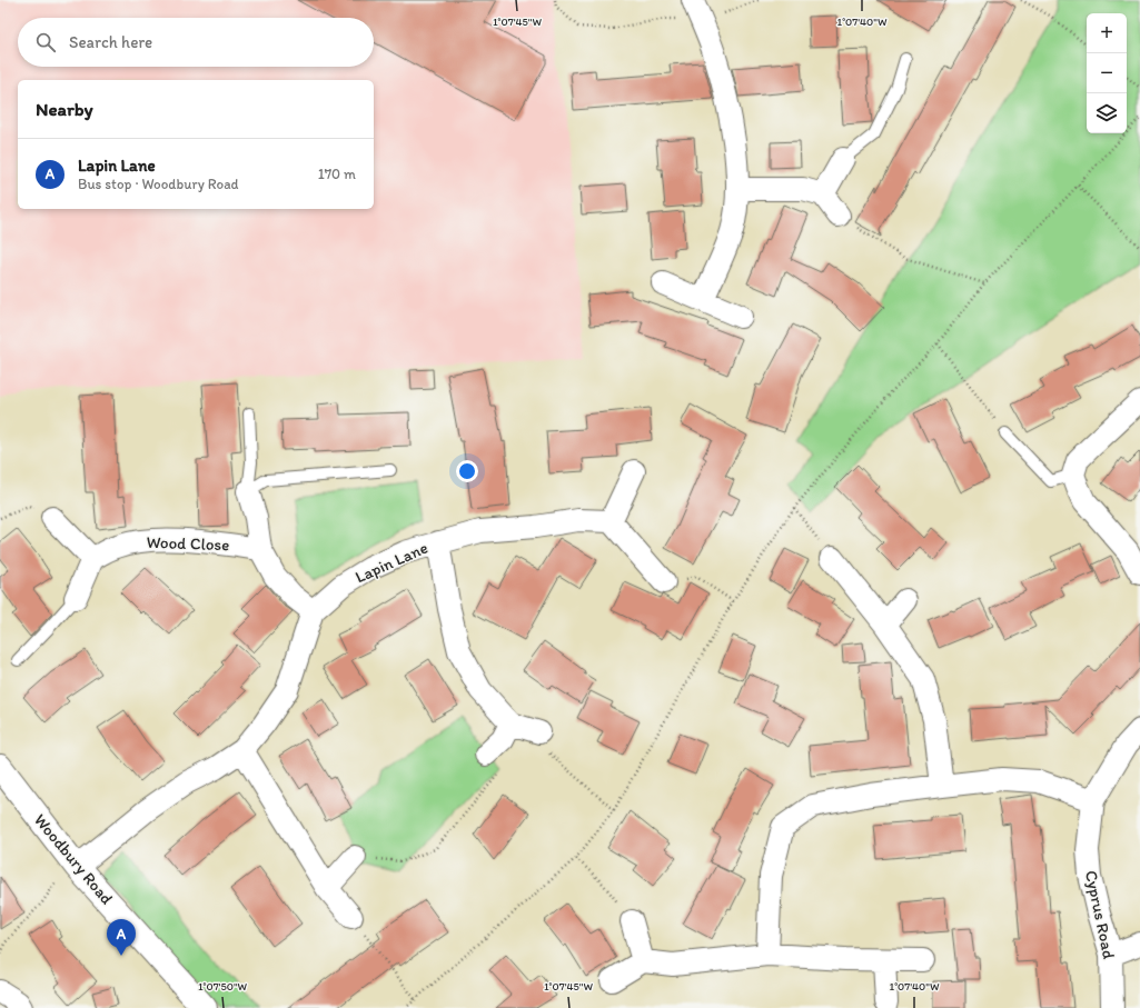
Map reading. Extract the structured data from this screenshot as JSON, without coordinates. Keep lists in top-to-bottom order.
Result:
{
  "streets": {
    "street": [
      "Wood Close",
      "Lapin Lane",
      "Woodbury Road",
      "Cyprus Road"
    ]
  },
  "page": {
    "map_buttons": ["+", "−"],
    "search": "Search here",
    "heading": "Nearby",
    "list": [
      {
        "mark": "A",
        "name": "Lapin Lane",
        "note": "Bus stop · Woodbury Road",
        "value": "170 m"
      }
    ],
    "pins": "A"
  },
  "coordinates": ["1°07'45\"W", "1°07'40\"W", "1°07'50\"W"]
}
